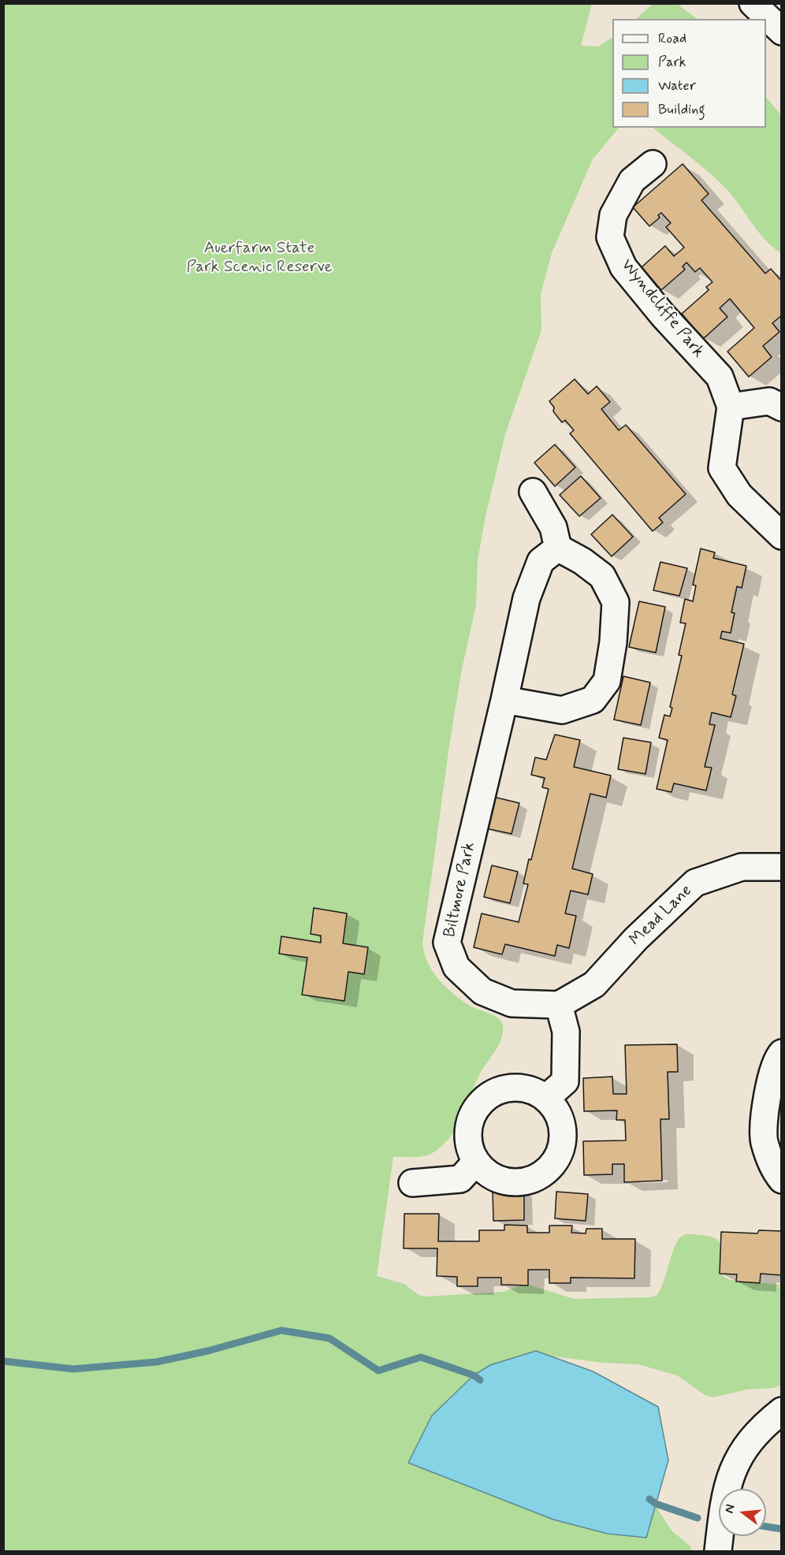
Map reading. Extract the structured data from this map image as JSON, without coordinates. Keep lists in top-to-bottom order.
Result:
{
  "streets": {
    "street": ["Wyndcliffe Park", "Biltmore Park", "Mead Lane"]
  },
  "crossings": [
    ["Biltmore Park", "Mead Lane"]
  ],
  "parks": ["Auerfarm State Park Scenic Reserve"],
  "legend": [
    "Road",
    "Park",
    "Water",
    "Building"
  ],
  "north": "left"
}
